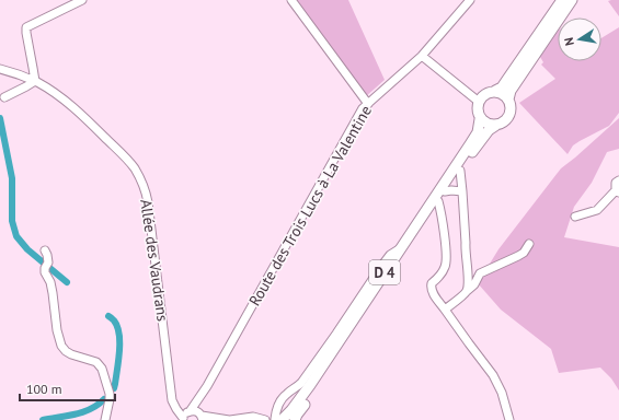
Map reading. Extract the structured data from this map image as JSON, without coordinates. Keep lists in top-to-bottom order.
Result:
{
  "streets": {
    "main road": ["D 4"],
    "street": ["Route des Trois Lucs à La Valentine", "Allée des Vaudrans"]
  },
  "crossings": [
    ["Route des Trois Lucs à La Valentine", "Allée des Vaudrans"]
  ],
  "scale_bar": "100 m",
  "north": "left"
}
